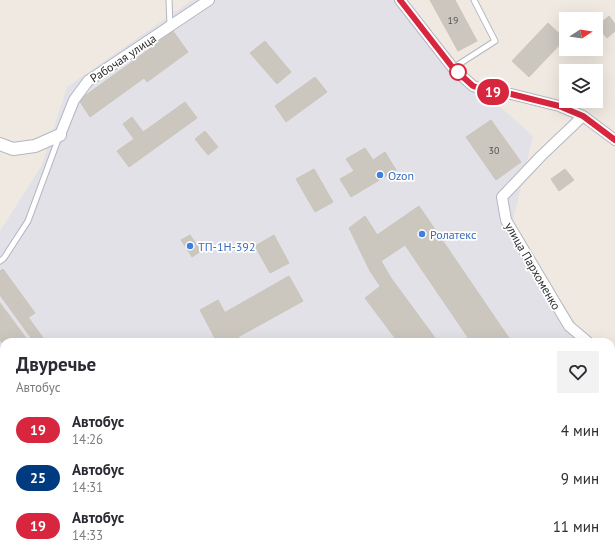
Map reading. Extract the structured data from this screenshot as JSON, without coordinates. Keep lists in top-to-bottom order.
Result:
{
  "streets": {
    "street": ["Рабочая улица", "улица Пархоменко"]
  },
  "places": ["Ozon", "Ролатекс", "ТП-1Н-392"],
  "lines": ["bus line 19"],
  "house_numbers": ["19", "30"],
  "north": "right",
  "page": {
    "on_map": "19",
    "heading": ["Двуречье", "Автобус"],
    "list": [
      {
        "mark": "19",
        "name": "Автобус",
        "note": "14:26",
        "value": "4 мин"
      },
      {
        "mark": "25",
        "name": "Автобус",
        "note": "14:31",
        "value": "9 мин"
      },
      {
        "mark": "19",
        "name": "Автобус",
        "note": "14:33",
        "value": "11 мин"
      }
    ]
  }
}
